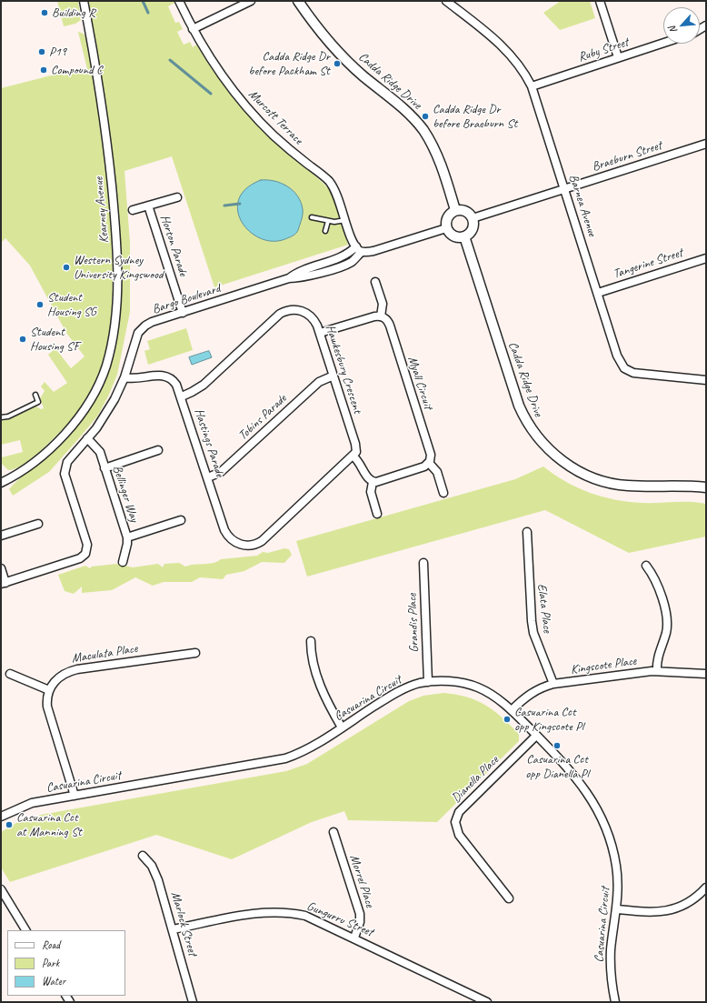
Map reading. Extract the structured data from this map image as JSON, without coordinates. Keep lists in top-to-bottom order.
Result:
{
  "streets": {
    "street": [
      "Ruby Street",
      "Cadda Ridge Drive",
      "Murcott Terrace",
      "Braeburn Street",
      "Barnea Avenue",
      "Kearney Avenue",
      "Horton Parade",
      "Tangerine Street",
      "Bargo Boulevard",
      "Hawkesbury Crescent",
      "Myall Circuit",
      "Tobins Parade",
      "Hastings Parade",
      "Bellinger Way",
      "Elata Place",
      "Grandis Place",
      "Maculata Place",
      "Kingscote Place",
      "Casuarina Circuit",
      "Dianella Place",
      "Morrel Place",
      "Gungurru Street",
      "Marlock Street"
    ]
  },
  "crossings": [
    ["Ruby Street", "Barnea Avenue"],
    ["Cadda Ridge Drive", "Braeburn Street"],
    ["Murcott Terrace", "Bargo Boulevard"],
    ["Braeburn Street", "Barnea Avenue"],
    ["Barnea Avenue", "Tangerine Street"],
    ["Horton Parade", "Bargo Boulevard"],
    ["Bargo Boulevard", "Hastings Parade"],
    ["Bargo Boulevard", "Bellinger Way"],
    ["Hawkesbury Crescent", "Tobins Parade"],
    ["Hawkesbury Crescent", "Hastings Parade"],
    ["Tobins Parade", "Hastings Parade"],
    ["Elata Place", "Kingscote Place"],
    ["Grandis Place", "Casuarina Circuit"],
    ["Kingscote Place", "Casuarina Circuit"],
    ["Casuarina Circuit", "Dianella Place"],
    ["Morrel Place", "Gungurru Street"],
    ["Gungurru Street", "Marlock Street"]
  ],
  "places": [
    "Building R",
    "P19",
    "Cadda Ridge Dr before Packham St",
    "Compound C",
    "Cadda Ridge Dr before Braeburn St",
    "Western Sydney University Kingswood",
    "Student Housing SG",
    "Student Housing SF",
    "Casuarina Cct opp Kingscote Pl",
    "Casuarina Cct opp Dianella Pl",
    "Casuarina Cct at Manning St"
  ],
  "legend": ["Road", "Park", "Water"],
  "north": "bottom left"
}
